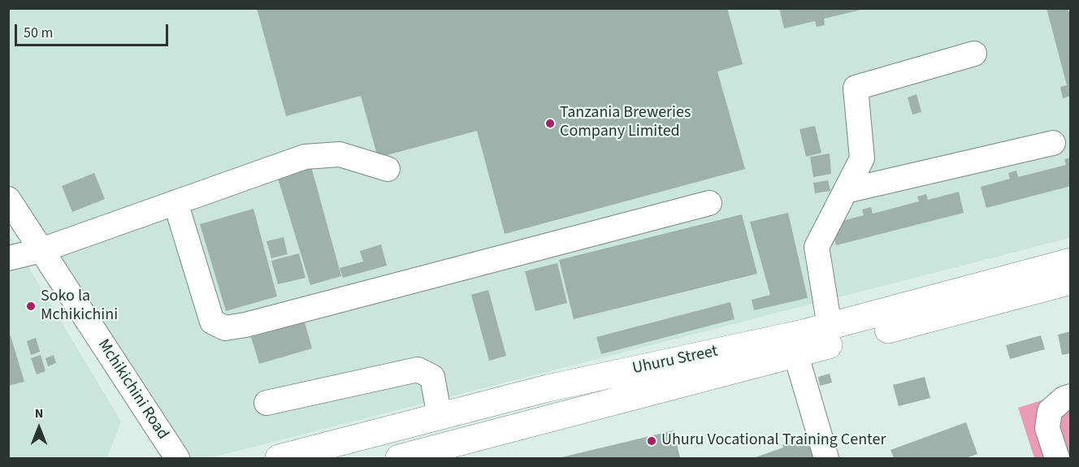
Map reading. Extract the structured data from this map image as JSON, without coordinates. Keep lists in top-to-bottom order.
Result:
{
  "streets": {
    "main road": ["Uhuru Street"],
    "street": ["Mchikichini Road"]
  },
  "places": ["Tanzania Breweries Company Limited", "Soko la Mchikichini", "Uhuru Vocational Training Center"],
  "scale_bar": "50 m",
  "north": "top"
}
